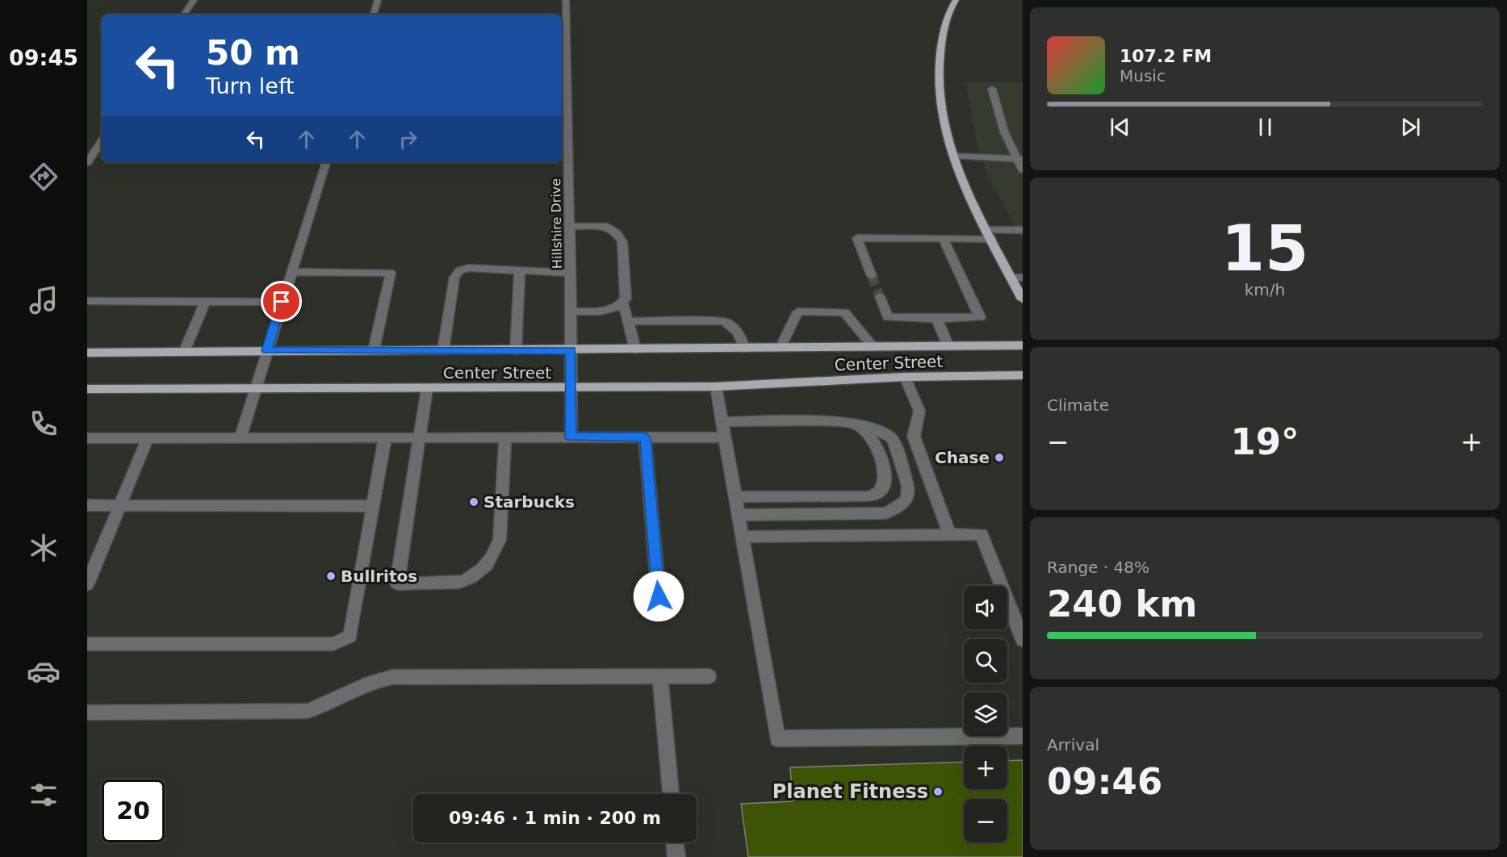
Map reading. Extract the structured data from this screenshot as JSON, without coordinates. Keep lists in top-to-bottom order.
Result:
{
  "streets": {
    "main road": ["Center Street"],
    "street": ["Hillshire Drive"]
  },
  "crossings": [
    ["Hillshire Drive", "Center Street"]
  ],
  "places": [
    "Chase",
    "Starbucks",
    "Bullritos",
    "Planet Fitness"
  ],
  "page": {
    "tabs": "09:45",
    "turn": ["50 m", "Turn left"],
    "song": ["107.2 FM", "Music"],
    "tile": [
      ["15", "km/h"],
      "Climate",
      ["Range · 48%", "240 km"],
      ["Arrival", "09:46"]
    ],
    "heat": ["−", "19°", "+"],
    "map_buttons": ["+", "−"],
    "limit": "20",
    "trip": "09:46 · 1 min · 200 m"
  }
}
